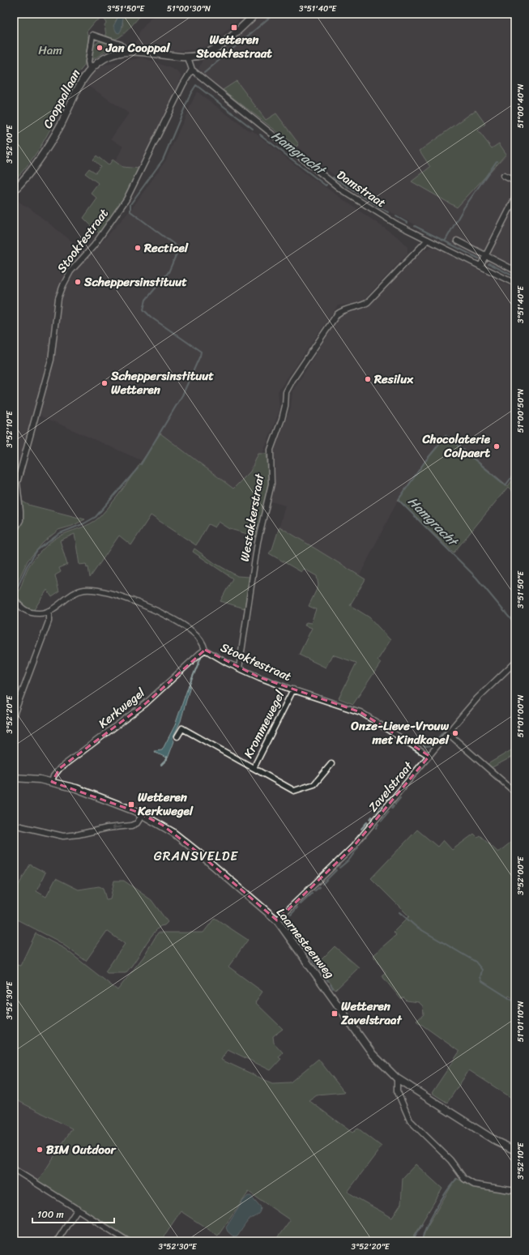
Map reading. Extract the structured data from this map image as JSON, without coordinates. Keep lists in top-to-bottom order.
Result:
{
  "streets": {
    "street": [
      "Cooppallaan",
      "Damstraat",
      "Stooktestraat",
      "Westakkerstraat",
      "Kerkwegel",
      "Krommewegel",
      "Zavelstraat",
      "Laarnesteenweg"
    ]
  },
  "crossings": [
    ["Damstraat", "Stooktestraat"],
    ["Damstraat", "Westakkerstraat"],
    ["Stooktestraat", "Westakkerstraat"],
    ["Stooktestraat", "Kerkwegel"],
    ["Stooktestraat", "Krommewegel"],
    ["Stooktestraat", "Zavelstraat"],
    ["Kerkwegel", "Laarnesteenweg"],
    ["Zavelstraat", "Laarnesteenweg"]
  ],
  "districts": ["GRANSVELDE"],
  "water": ["Hamgracht"],
  "parks": ["Ham"],
  "places": {
    "transit": ["Wetteren Stooktestraat", "Wetteren Kerkwegel", "Wetteren Zavelstraat"],
    "other": [
      "Jan Cooppal",
      "Recticel",
      "Scheppersinstituut",
      "Resilux",
      "Scheppersinstituut Wetteren",
      "Chocolaterie Colpaert",
      "Onze-Lieve-Vrouw met Kindkapel",
      "BIM Outdoor"
    ]
  },
  "scale_bar": "100 m",
  "coordinates": [
    "3°51'50\"E",
    "51°00'30\"N",
    "3°51'40\"E",
    "51°00'40\"N",
    "3°52'00\"E",
    "51°00'50\"N",
    "3°52'10\"E",
    "3°52'20\"E",
    "51°01'00\"N",
    "3°52'30\"E",
    "51°01'10\"N"
  ]
}
